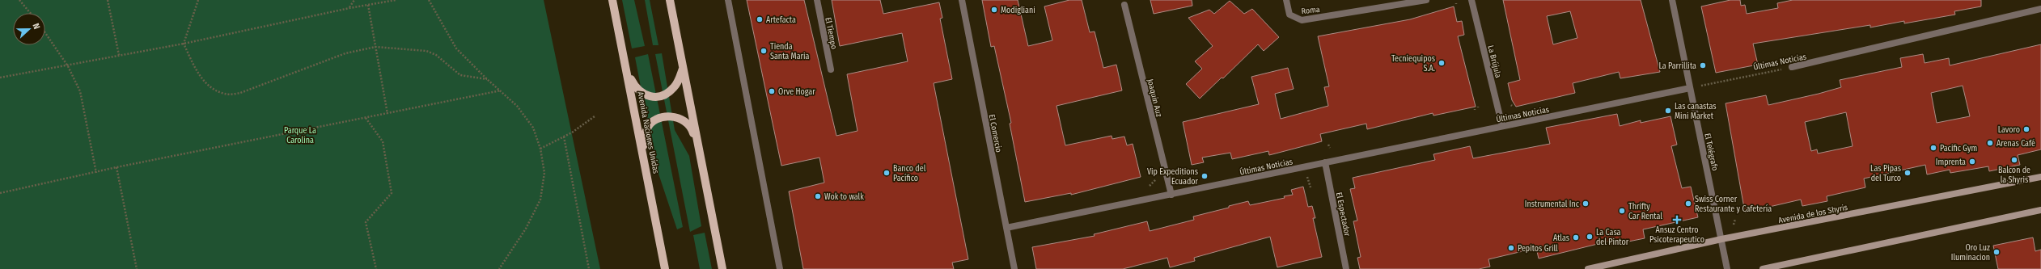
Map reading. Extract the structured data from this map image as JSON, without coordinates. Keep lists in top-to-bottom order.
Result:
{
  "streets": {
    "main road": ["Avenida Naciones Unidas", "Avenida de los Shyris"],
    "street": [
      "Roma",
      "El Tiempo",
      "La Brújula",
      "Últimas Noticias",
      "Joaquin Auz",
      "El Comercio",
      "El Telégrafo",
      "El Espectador"
    ]
  },
  "crossings": [
    ["La Brújula", "Últimas Noticias"],
    ["Últimas Noticias", "Joaquin Auz"],
    ["Últimas Noticias", "El Comercio"],
    ["Últimas Noticias", "El Telégrafo"],
    ["Últimas Noticias", "El Espectador"],
    ["El Telégrafo", "Avenida de los Shyris"]
  ],
  "parks": ["Parque La Carolina"],
  "places": {
    "other": [
      "Modigliani",
      "Artefacta",
      "Tienda Santa Maria",
      "Tecniequipos S.A.",
      "La Parrillita",
      "Orve Hogar",
      "Las canastas Mini Market",
      "Lavoro",
      "Arenas Café",
      "Pacific Gym",
      "Balcon de la Shyris",
      "Imprenta",
      "Banco del Pacífico",
      "Las Pipas del Turco",
      "Vip Expeditions Ecuador",
      "Wok to walk",
      "Instrumental Inc",
      "Swiss Corner Restaurante y Cafetería",
      "Thrifty Car Rental",
      "La Casa del Pintor",
      "Atlas",
      "Pepitos Grill",
      "Oro Luz Iluminacion"
    ],
    "health": ["Ansuz Centro Psicoterapeutico"]
  },
  "north": "right"
}
